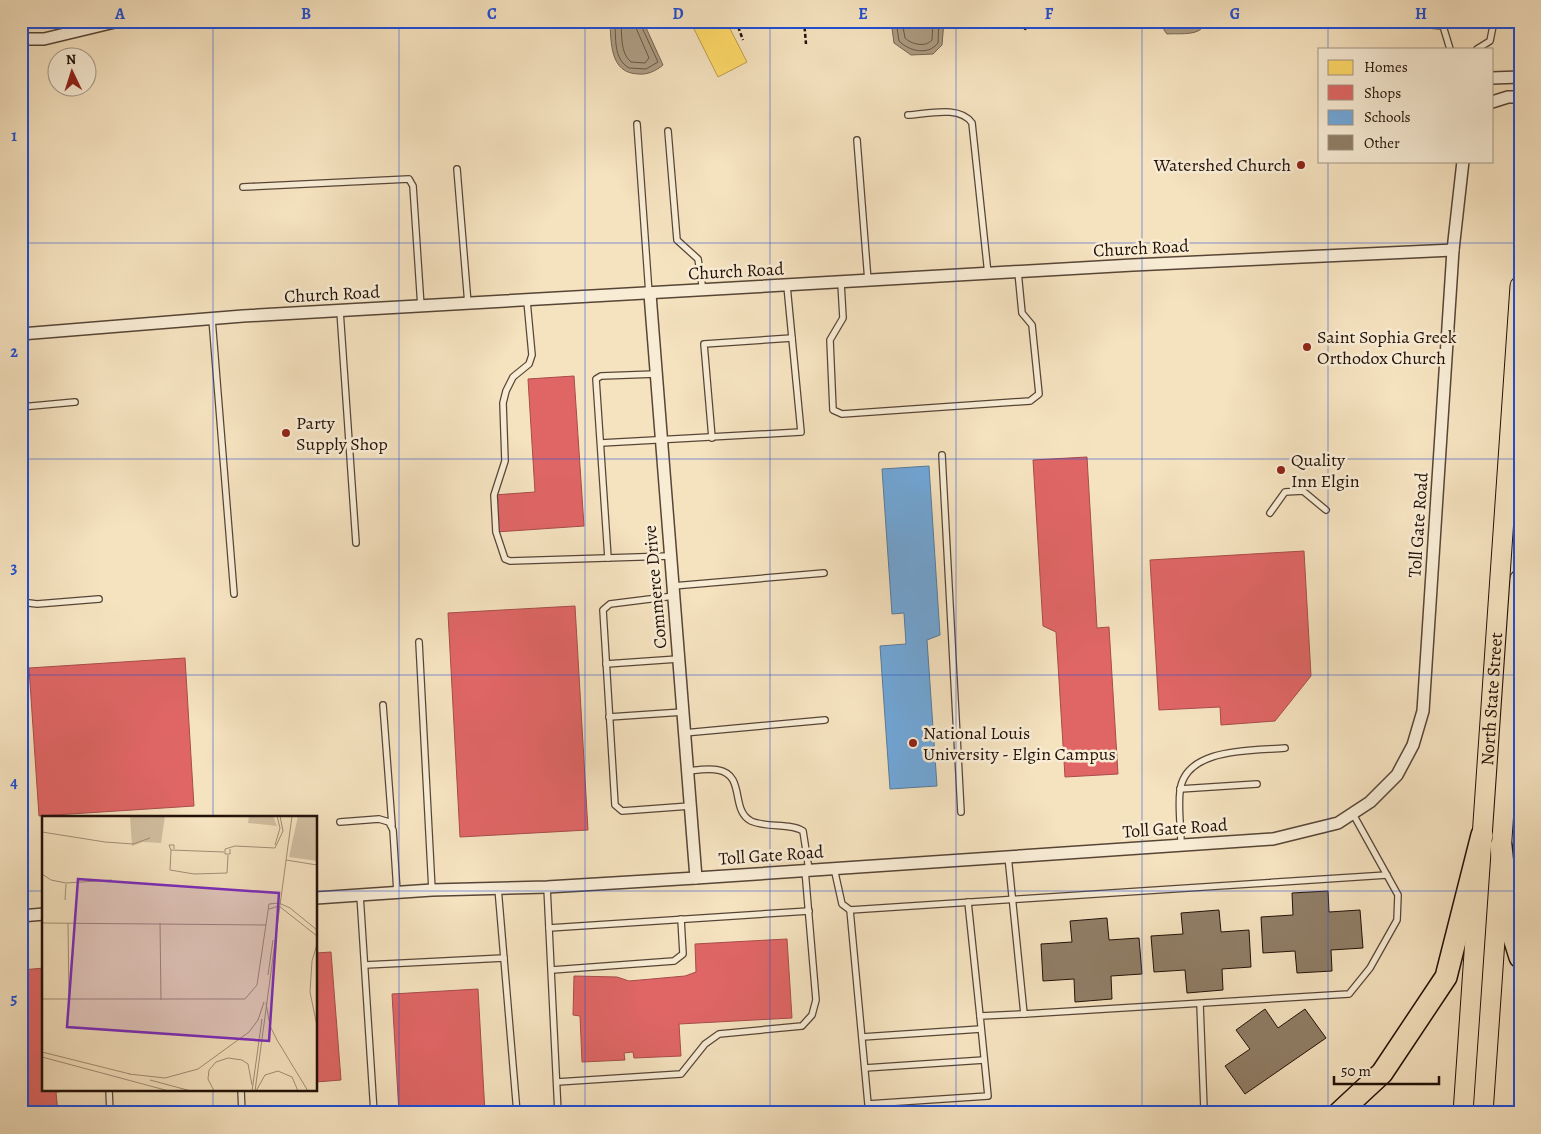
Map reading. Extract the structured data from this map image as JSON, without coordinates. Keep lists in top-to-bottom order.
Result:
{
  "streets": {
    "main road": ["North State Street"],
    "street": ["Church Road", "Toll Gate Road", "Commerce Drive"]
  },
  "crossings": [
    ["Church Road", "Toll Gate Road"],
    ["Church Road", "Commerce Drive"],
    ["Toll Gate Road", "Commerce Drive"]
  ],
  "places": [
    "Watershed Church",
    "Saint Sophia Greek Orthodox Church",
    "Party Supply Shop",
    "Quality Inn Elgin",
    "National Louis University - Elgin Campus"
  ],
  "legend": [
    "Homes",
    "Shops",
    "Schools",
    "Other"
  ],
  "scale_bar": "50 m",
  "north": "top",
  "grid": {
    "columns": [
      "A",
      "B",
      "C",
      "D",
      "E",
      "F",
      "G",
      "H"
    ],
    "rows": [
      "1",
      "2",
      "3",
      "4",
      "5"
    ]
  }
}
